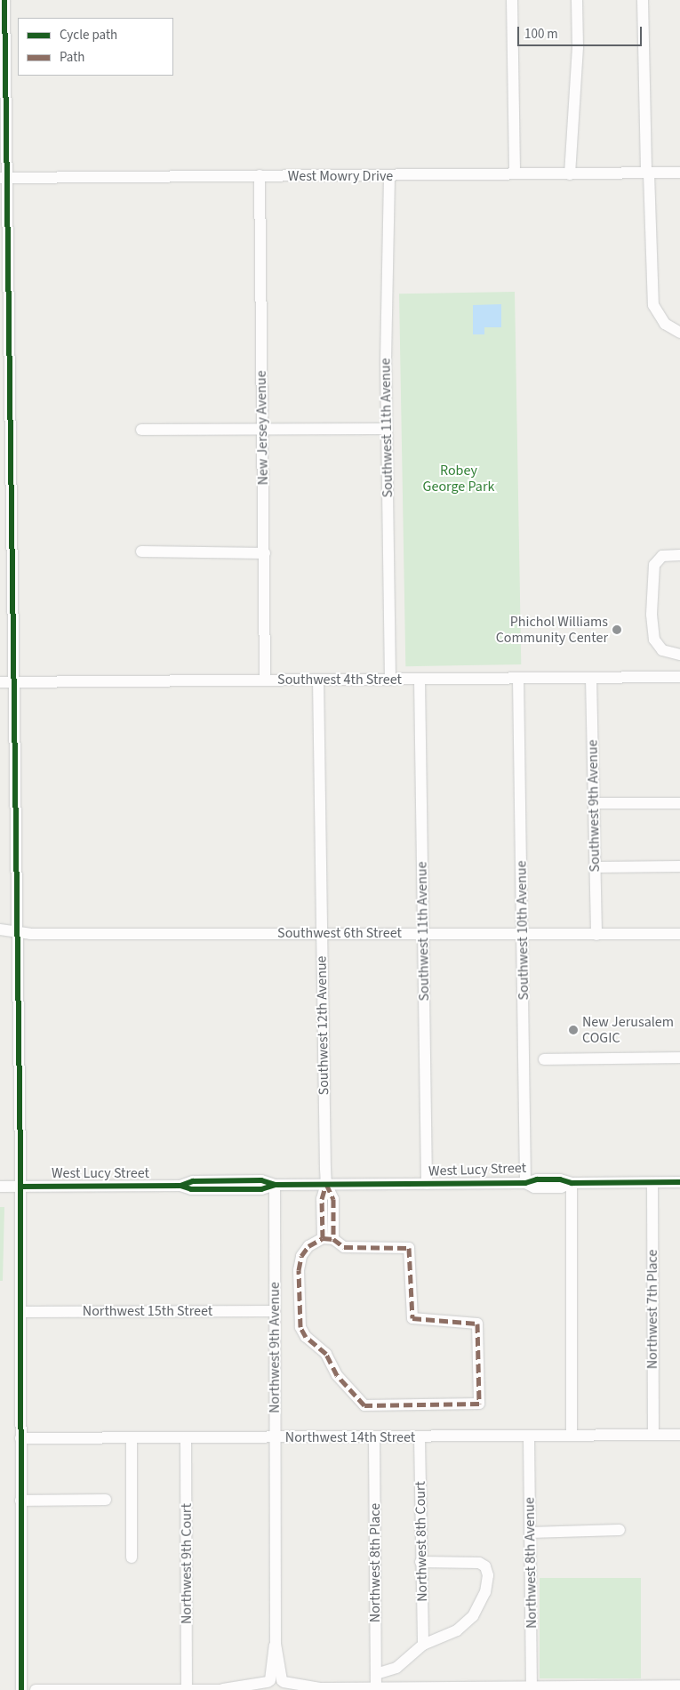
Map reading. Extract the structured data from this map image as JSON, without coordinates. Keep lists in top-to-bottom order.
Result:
{
  "streets": {
    "street": [
      "West Mowry Drive",
      "New Jersey Avenue",
      "Southwest 11th Avenue",
      "Southwest 4th Street",
      "Southwest 9th Avenue",
      "Southwest 10th Avenue",
      "Southwest 6th Street",
      "Southwest 12th Avenue",
      "West Lucy Street",
      "Northwest 7th Place",
      "Northwest 15th Street",
      "Northwest 9th Avenue",
      "Northwest 14th Street",
      "Northwest 8th Court",
      "Northwest 8th Place",
      "Northwest 8th Avenue",
      "Northwest 9th Court"
    ]
  },
  "crossings": [
    ["West Mowry Drive", "New Jersey Avenue"],
    ["West Mowry Drive", "Southwest 11th Avenue"],
    ["New Jersey Avenue", "Southwest 4th Street"],
    ["Southwest 11th Avenue", "Southwest 4th Street"],
    ["Southwest 11th Avenue", "Southwest 6th Street"],
    ["Southwest 11th Avenue", "West Lucy Street"],
    ["Southwest 4th Street", "Southwest 9th Avenue"],
    ["Southwest 4th Street", "Southwest 10th Avenue"],
    ["Southwest 4th Street", "Southwest 12th Avenue"],
    ["Southwest 9th Avenue", "Southwest 6th Street"],
    ["Southwest 10th Avenue", "Southwest 6th Street"],
    ["Southwest 10th Avenue", "West Lucy Street"],
    ["Southwest 6th Street", "Southwest 12th Avenue"],
    ["Southwest 12th Avenue", "West Lucy Street"],
    ["West Lucy Street", "Northwest 7th Place"],
    ["West Lucy Street", "Northwest 9th Avenue"],
    ["Northwest 7th Place", "Northwest 14th Street"],
    ["Northwest 15th Street", "Northwest 9th Avenue"],
    ["Northwest 9th Avenue", "Northwest 14th Street"],
    ["Northwest 14th Street", "Northwest 8th Court"],
    ["Northwest 14th Street", "Northwest 8th Place"],
    ["Northwest 14th Street", "Northwest 8th Avenue"],
    ["Northwest 14th Street", "Northwest 9th Court"]
  ],
  "parks": ["Robey George Park"],
  "places": ["Phichol Williams Community Center", "New Jerusalem COGIC"],
  "legend": ["Cycle path", "Path"],
  "scale_bar": "100 m"
}
